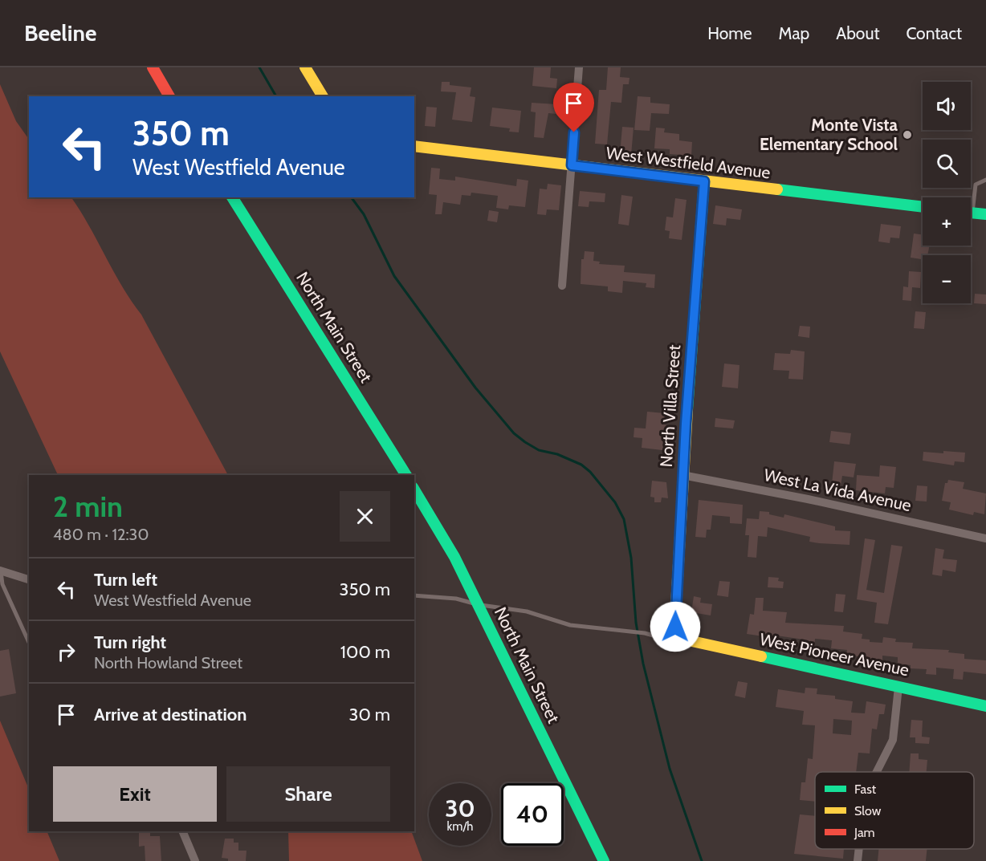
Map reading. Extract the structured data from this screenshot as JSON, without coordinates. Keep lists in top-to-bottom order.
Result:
{
  "streets": {
    "street": [
      "West Westfield Avenue",
      "North Main Street",
      "North Villa Street",
      "West La Vida Avenue",
      "West Pioneer Avenue"
    ]
  },
  "crossings": [
    ["West Westfield Avenue", "North Villa Street"],
    ["North Villa Street", "West La Vida Avenue"],
    ["North Villa Street", "West Pioneer Avenue"]
  ],
  "places": ["Monte Vista Elementary School"],
  "legend": ["Fast", "Slow", "Jam"],
  "page": {
    "header": "Beeline",
    "nav": [
      "Home",
      "Map",
      "About",
      "Contact"
    ],
    "map_buttons": ["+", "−"],
    "turn": ["350 m", "West Westfield Avenue"],
    "heading": ["2 min", "480 m · 12:30"],
    "list": [
      {
        "name": "Turn left",
        "note": "West Westfield Avenue",
        "value": "350 m"
      },
      {
        "name": "Turn right",
        "note": "North Howland Street",
        "value": "100 m"
      },
      {
        "name": "Arrive at destination",
        "value": "30 m"
      }
    ],
    "buttons": ["Exit", "Share"],
    "speed": "30 km/h",
    "limit": "40"
  }
}
